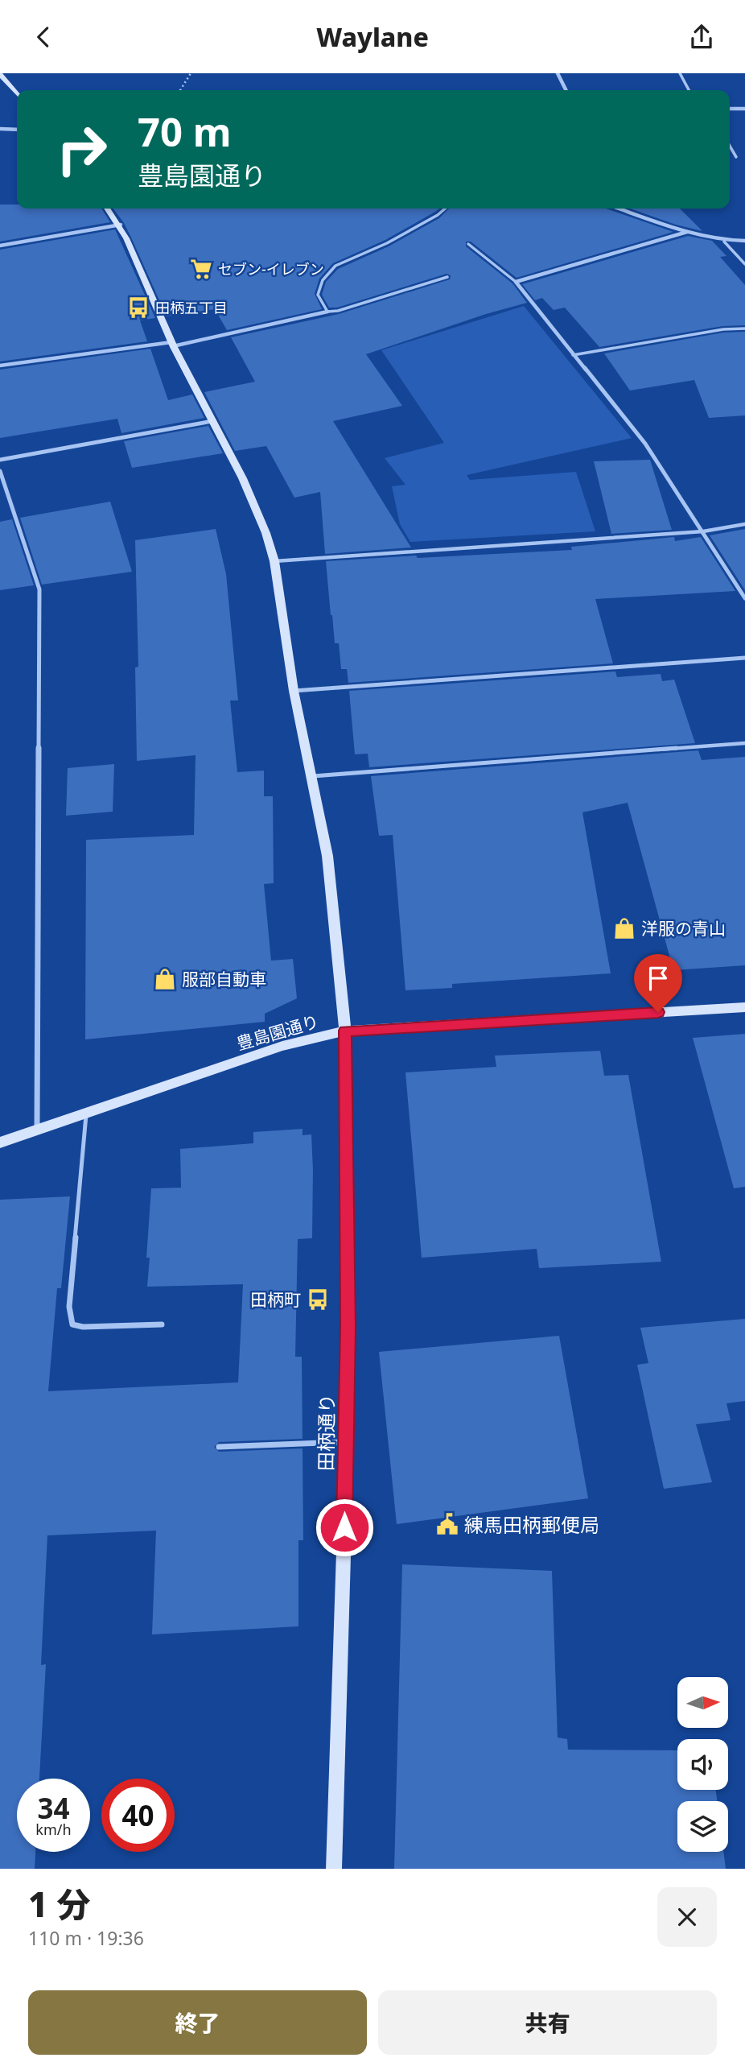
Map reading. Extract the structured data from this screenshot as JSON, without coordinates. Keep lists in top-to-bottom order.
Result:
{
  "streets": {
    "street": ["豊島園通り", "田柄通り"]
  },
  "crossings": [
    ["豊島園通り", "田柄通り"]
  ],
  "places": {
    "supermarket": ["セブン-イレブン"],
    "bus stop": ["田柄五丁目", "田柄町"],
    "shop": ["洋服の青山", "服部自動車"],
    "public building": ["練馬田柄郵便局"]
  },
  "north": "right",
  "page": {
    "header": "Waylane",
    "turn": ["70 m", "豊島園通り"],
    "speed": "34 km/h",
    "limit": "40",
    "heading": ["1 分", "110 m · 19:36"],
    "buttons": ["終了", "共有"]
  }
}
